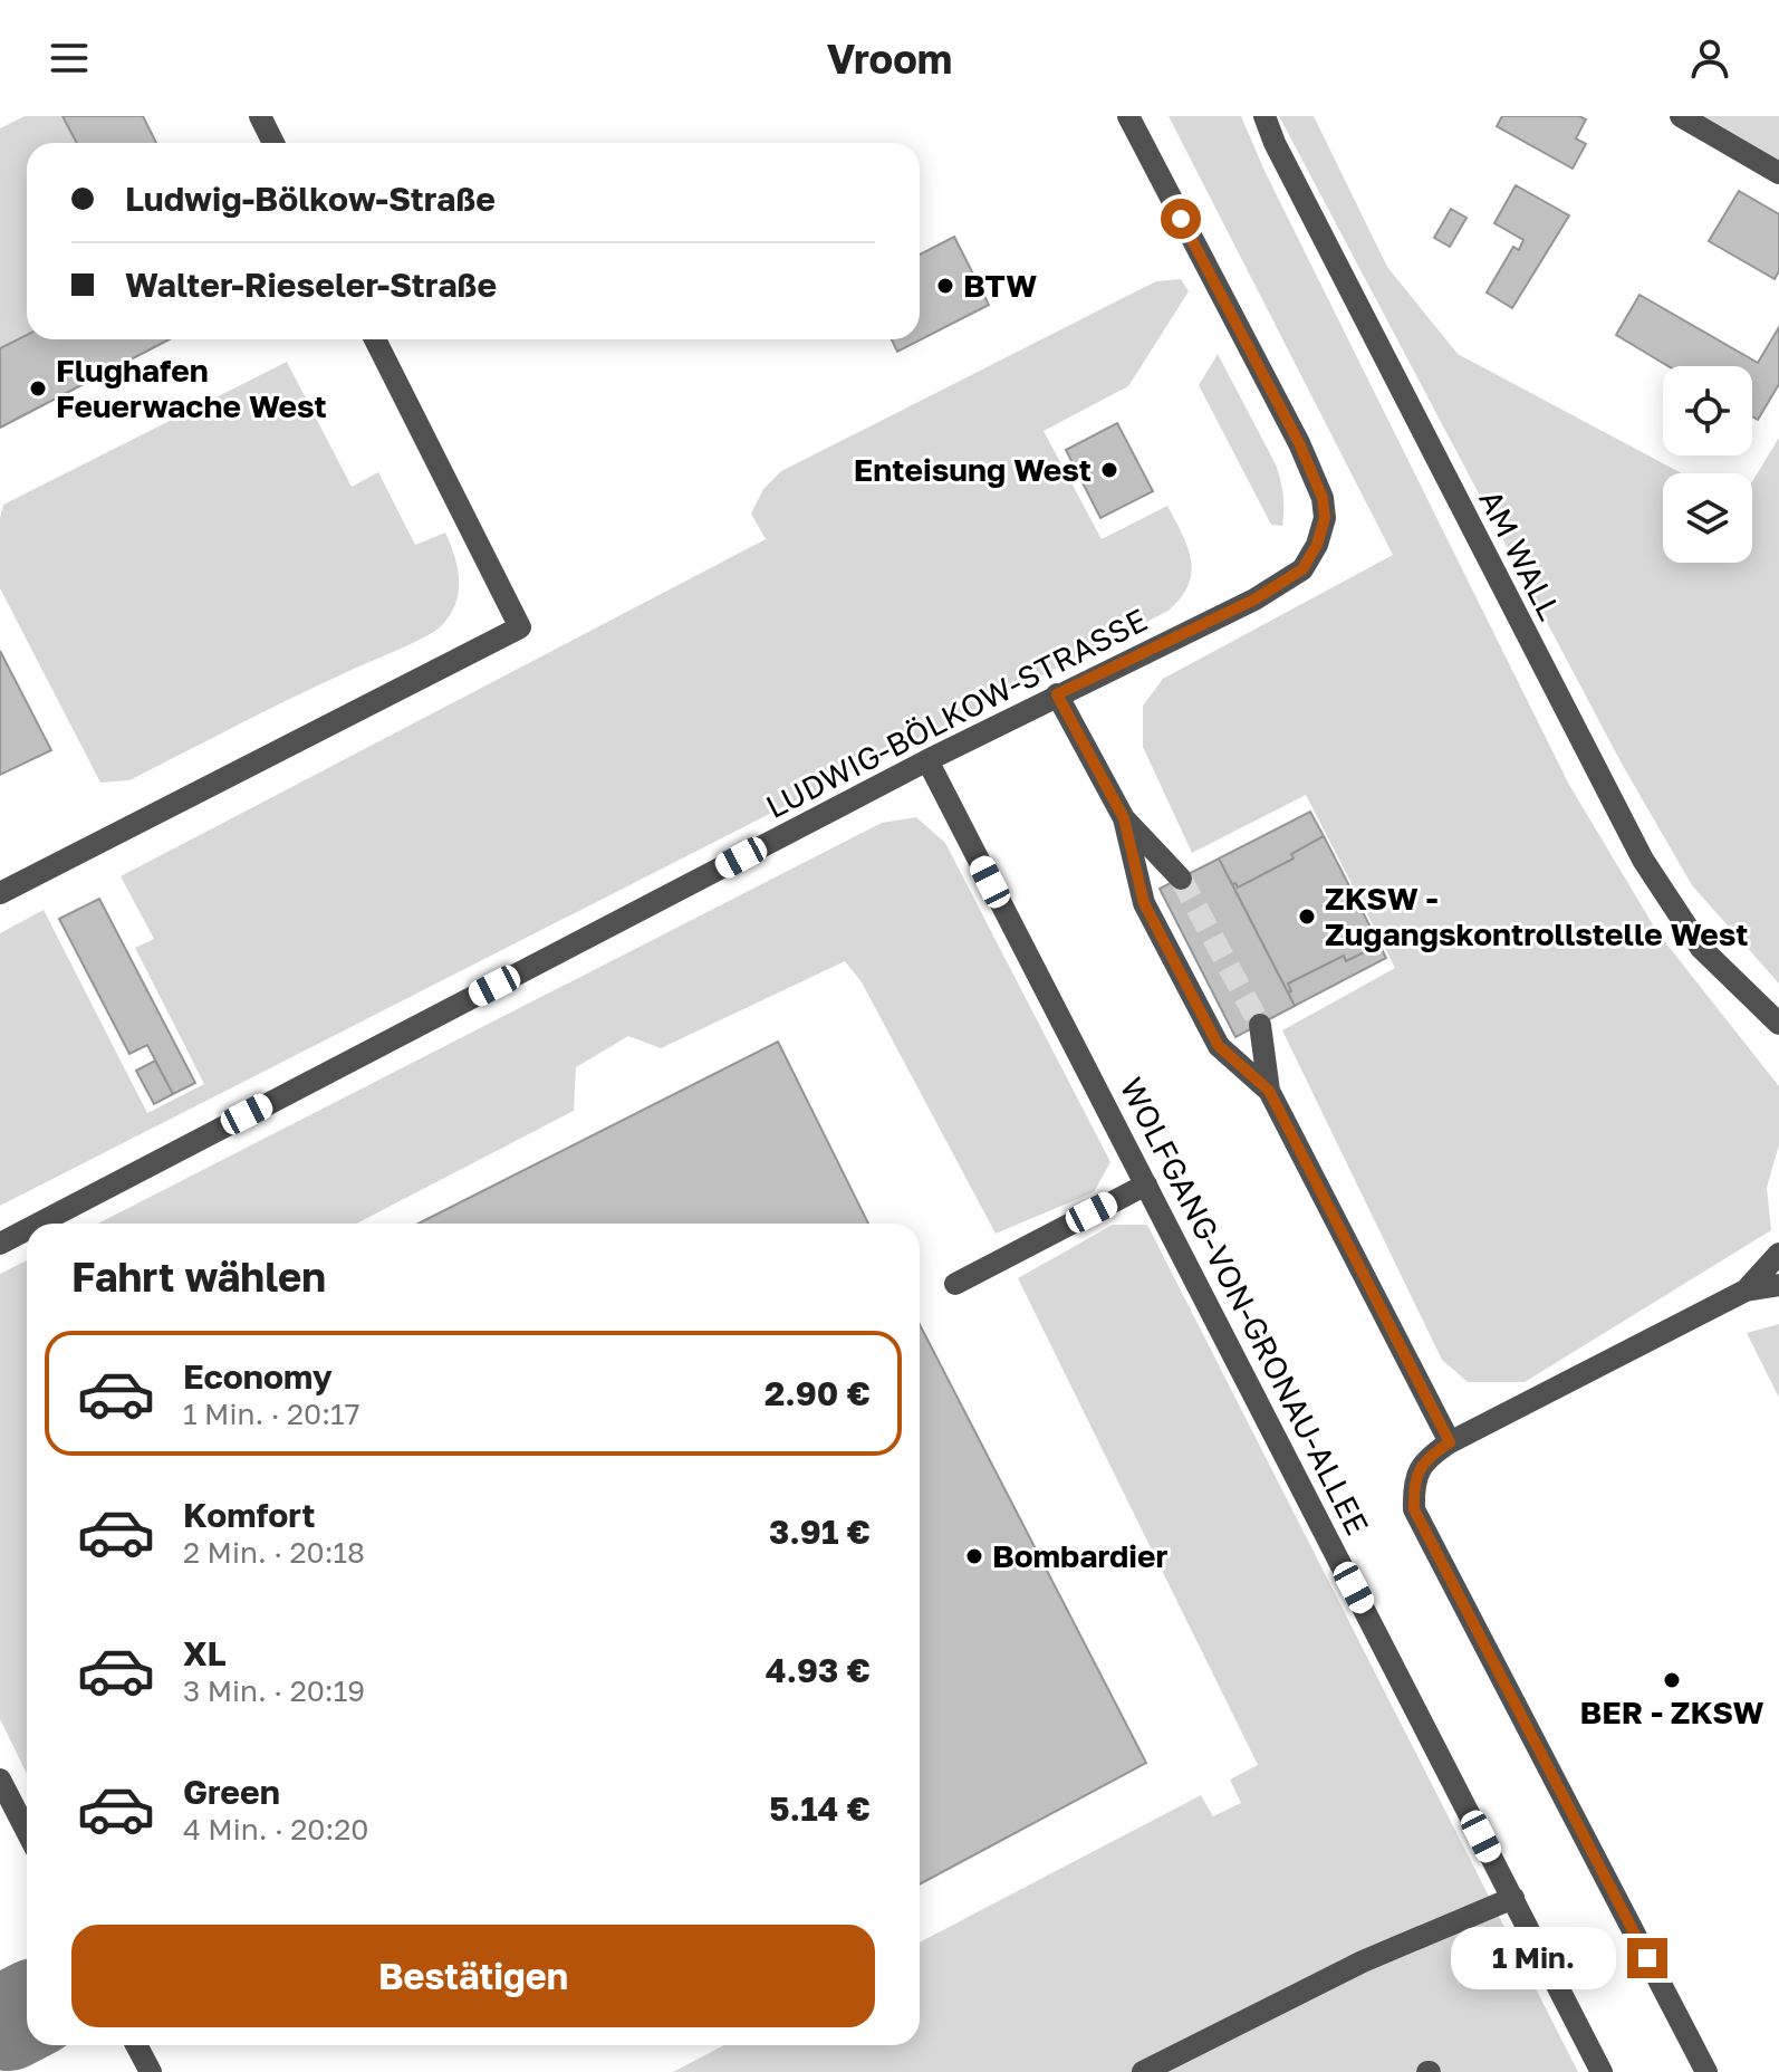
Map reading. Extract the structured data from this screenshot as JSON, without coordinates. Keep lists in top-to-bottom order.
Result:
{
  "streets": {
    "street": ["AM WALL", "LUDWIG-BÖLKOW-STRASSE", "WOLFGANG-VON-GRONAU-ALLEE"]
  },
  "crossings": [
    ["LUDWIG-BÖLKOW-STRASSE", "WOLFGANG-VON-GRONAU-ALLEE"]
  ],
  "places": [
    "BTW",
    "Flughafen Feuerwache West",
    "Enteisung West",
    "ZKSW - Zugangskontrollstelle West",
    "Bombardier",
    "BER - ZKSW"
  ],
  "page": {
    "header": "Vroom",
    "banner": ["Ludwig-Bölkow-Straße", "Walter-Rieseler-Straße"],
    "heading": "Fahrt wählen",
    "list": [
      {
        "name": "Economy",
        "note": "1 Min. · 20:17",
        "value": "2.90 €"
      },
      {
        "name": "Komfort",
        "note": "2 Min. · 20:18",
        "value": "3.91 €"
      },
      {
        "name": "XL",
        "note": "3 Min. · 20:19",
        "value": "4.93 €"
      },
      {
        "name": "Green",
        "note": "4 Min. · 20:20",
        "value": "5.14 €"
      }
    ],
    "buttons": "Bestätigen",
    "bubble": "1 Min."
  }
}
